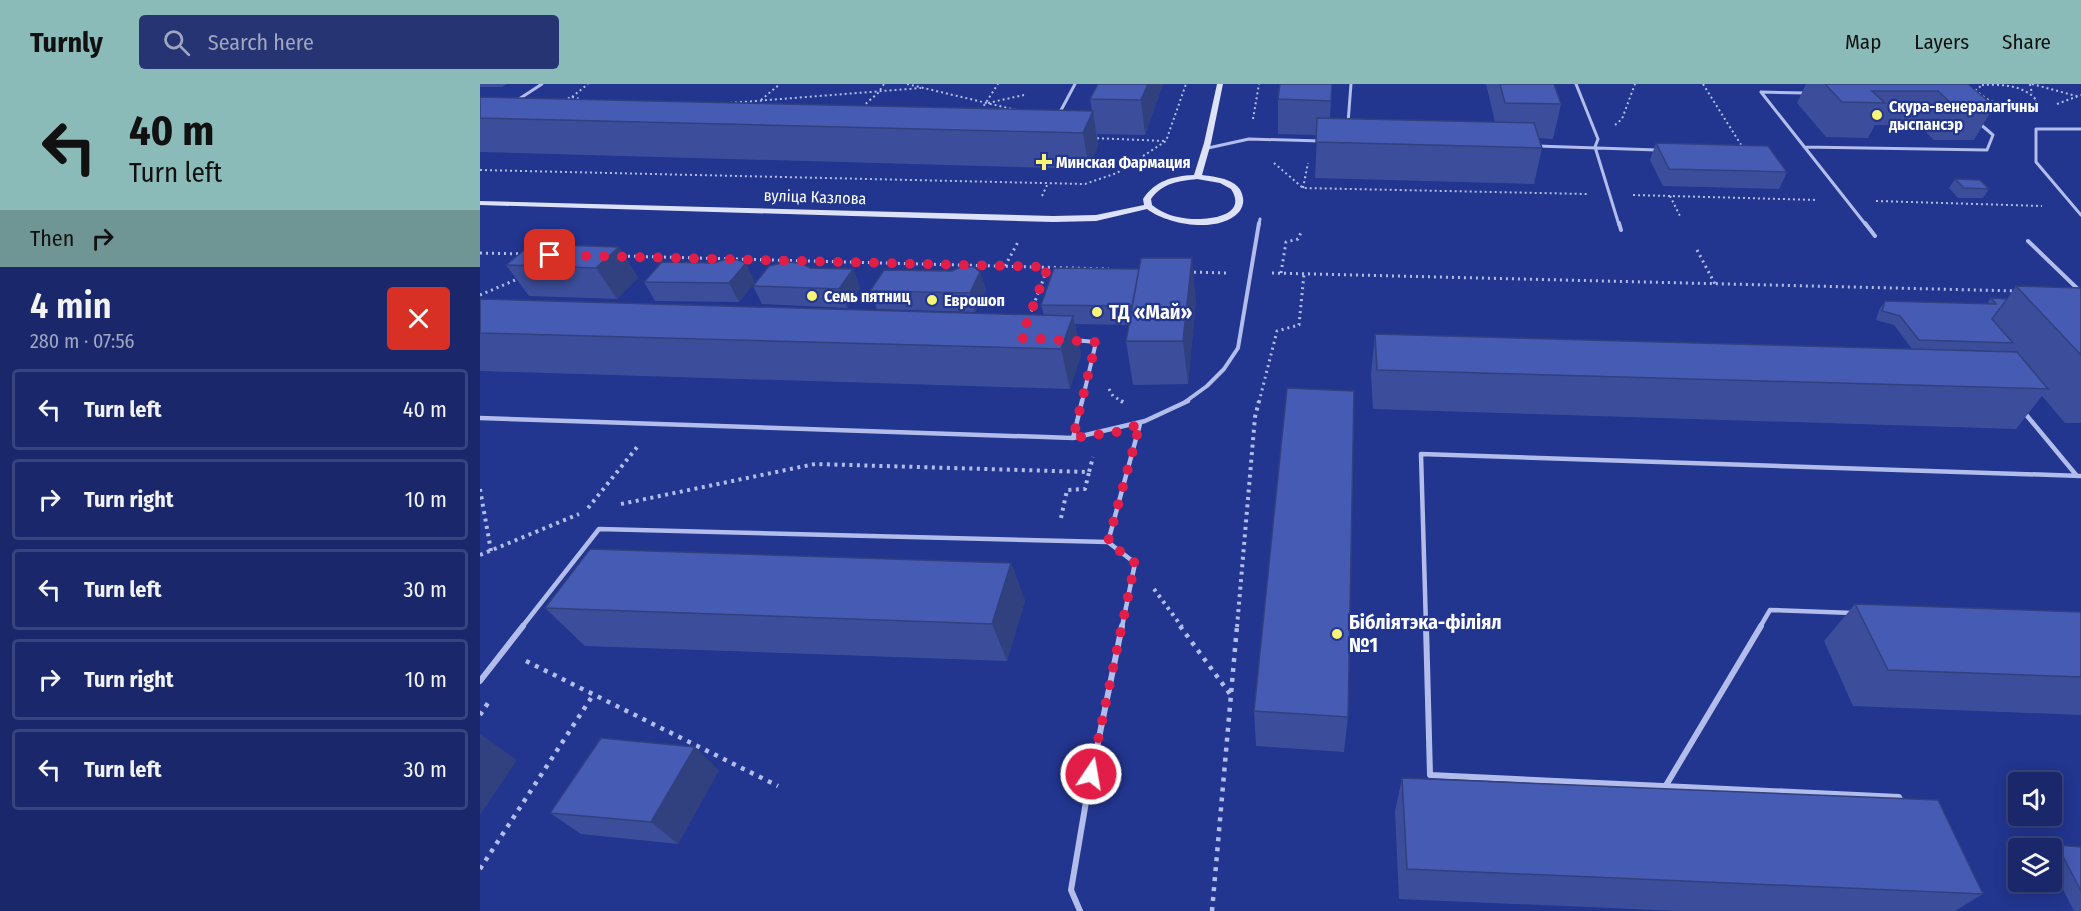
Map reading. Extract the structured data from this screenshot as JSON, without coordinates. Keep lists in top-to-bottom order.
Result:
{
  "streets": {
    "main road": ["вуліца Казлова"]
  },
  "places": {
    "other": [
      "Скура-венералагічны дыспансэр",
      "Семь пятниц",
      "Еврошоп",
      "ТД «Май»",
      "Бібліятэка-філіял №1"
    ],
    "health": ["Минская Фармация"]
  },
  "page": {
    "header": "Turnly",
    "search": "Search here",
    "nav": ["Map", "Layers", "Share"],
    "turn": ["40 m", "Turn left"],
    "then": "Then",
    "heading": ["4 min", "280 m · 07:56"],
    "list": [
      {
        "name": "Turn left",
        "value": "40 m"
      },
      {
        "name": "Turn right",
        "value": "10 m"
      },
      {
        "name": "Turn left",
        "value": "30 m"
      },
      {
        "name": "Turn right",
        "value": "10 m"
      },
      {
        "name": "Turn left",
        "value": "30 m"
      }
    ]
  }
}
